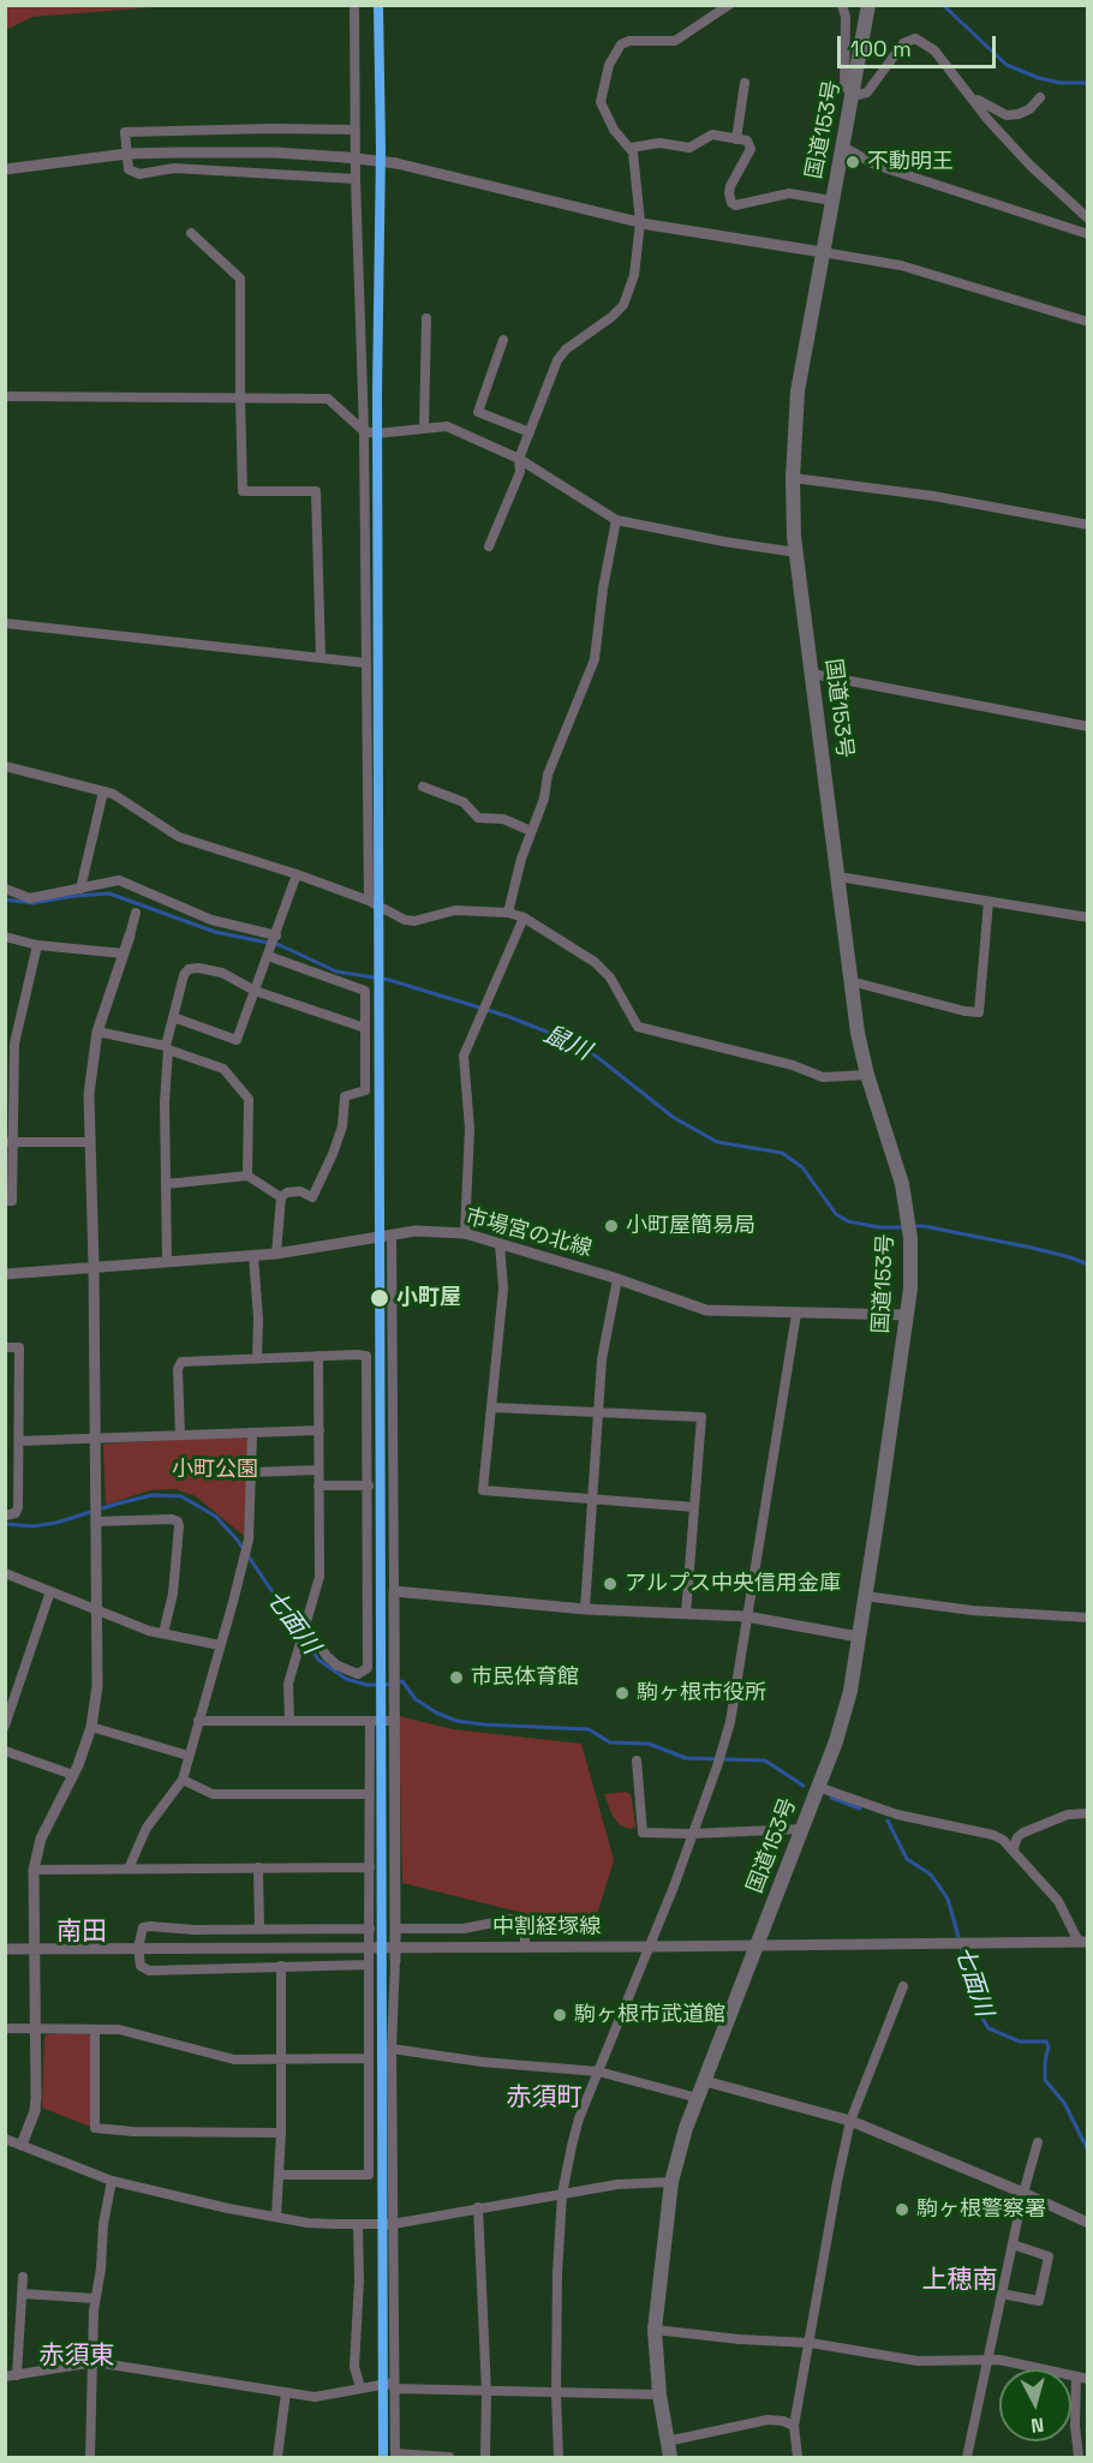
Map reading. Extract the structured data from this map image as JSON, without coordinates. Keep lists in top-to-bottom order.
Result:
{
  "streets": {
    "highway": ["国道153号"],
    "street": ["市場宮の北線", "中割経塚線"]
  },
  "crossings": [
    ["国道153号", "市場宮の北線"],
    ["国道153号", "中割経塚線"]
  ],
  "districts": [
    "南田",
    "赤須町",
    "上穂南",
    "赤須東"
  ],
  "water": ["鼠川", "七面川"],
  "parks": ["小町公園"],
  "places": [
    "不動明王",
    "小町屋簡易局",
    "小町屋",
    "アルプス中央信用金庫",
    "市民体育館",
    "駒ヶ根市役所",
    "駒ヶ根市武道館",
    "駒ヶ根警察署"
  ],
  "scale_bar": "100 m",
  "north": "bottom"
}
